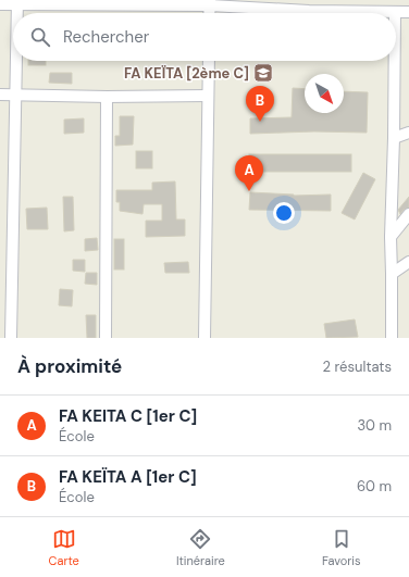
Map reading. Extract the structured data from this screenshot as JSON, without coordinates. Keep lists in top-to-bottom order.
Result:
{
  "places": {
    "school or university": ["FA KEÏTA [2ème C]"]
  },
  "north": "bottom right",
  "page": {
    "search": "Rechercher",
    "pins": ["B", "A"],
    "heading": ["À proximité", "2 résultats"],
    "list": [
      {
        "mark": "A",
        "name": "FA KEITA C [1er C]",
        "note": "École",
        "value": "30 m"
      },
      {
        "mark": "B",
        "name": "FA KEÏTA A [1er C]",
        "note": "École",
        "value": "60 m"
      }
    ],
    "nav": ["Carte", "Itinéraire", "Favoris"]
  }
}
